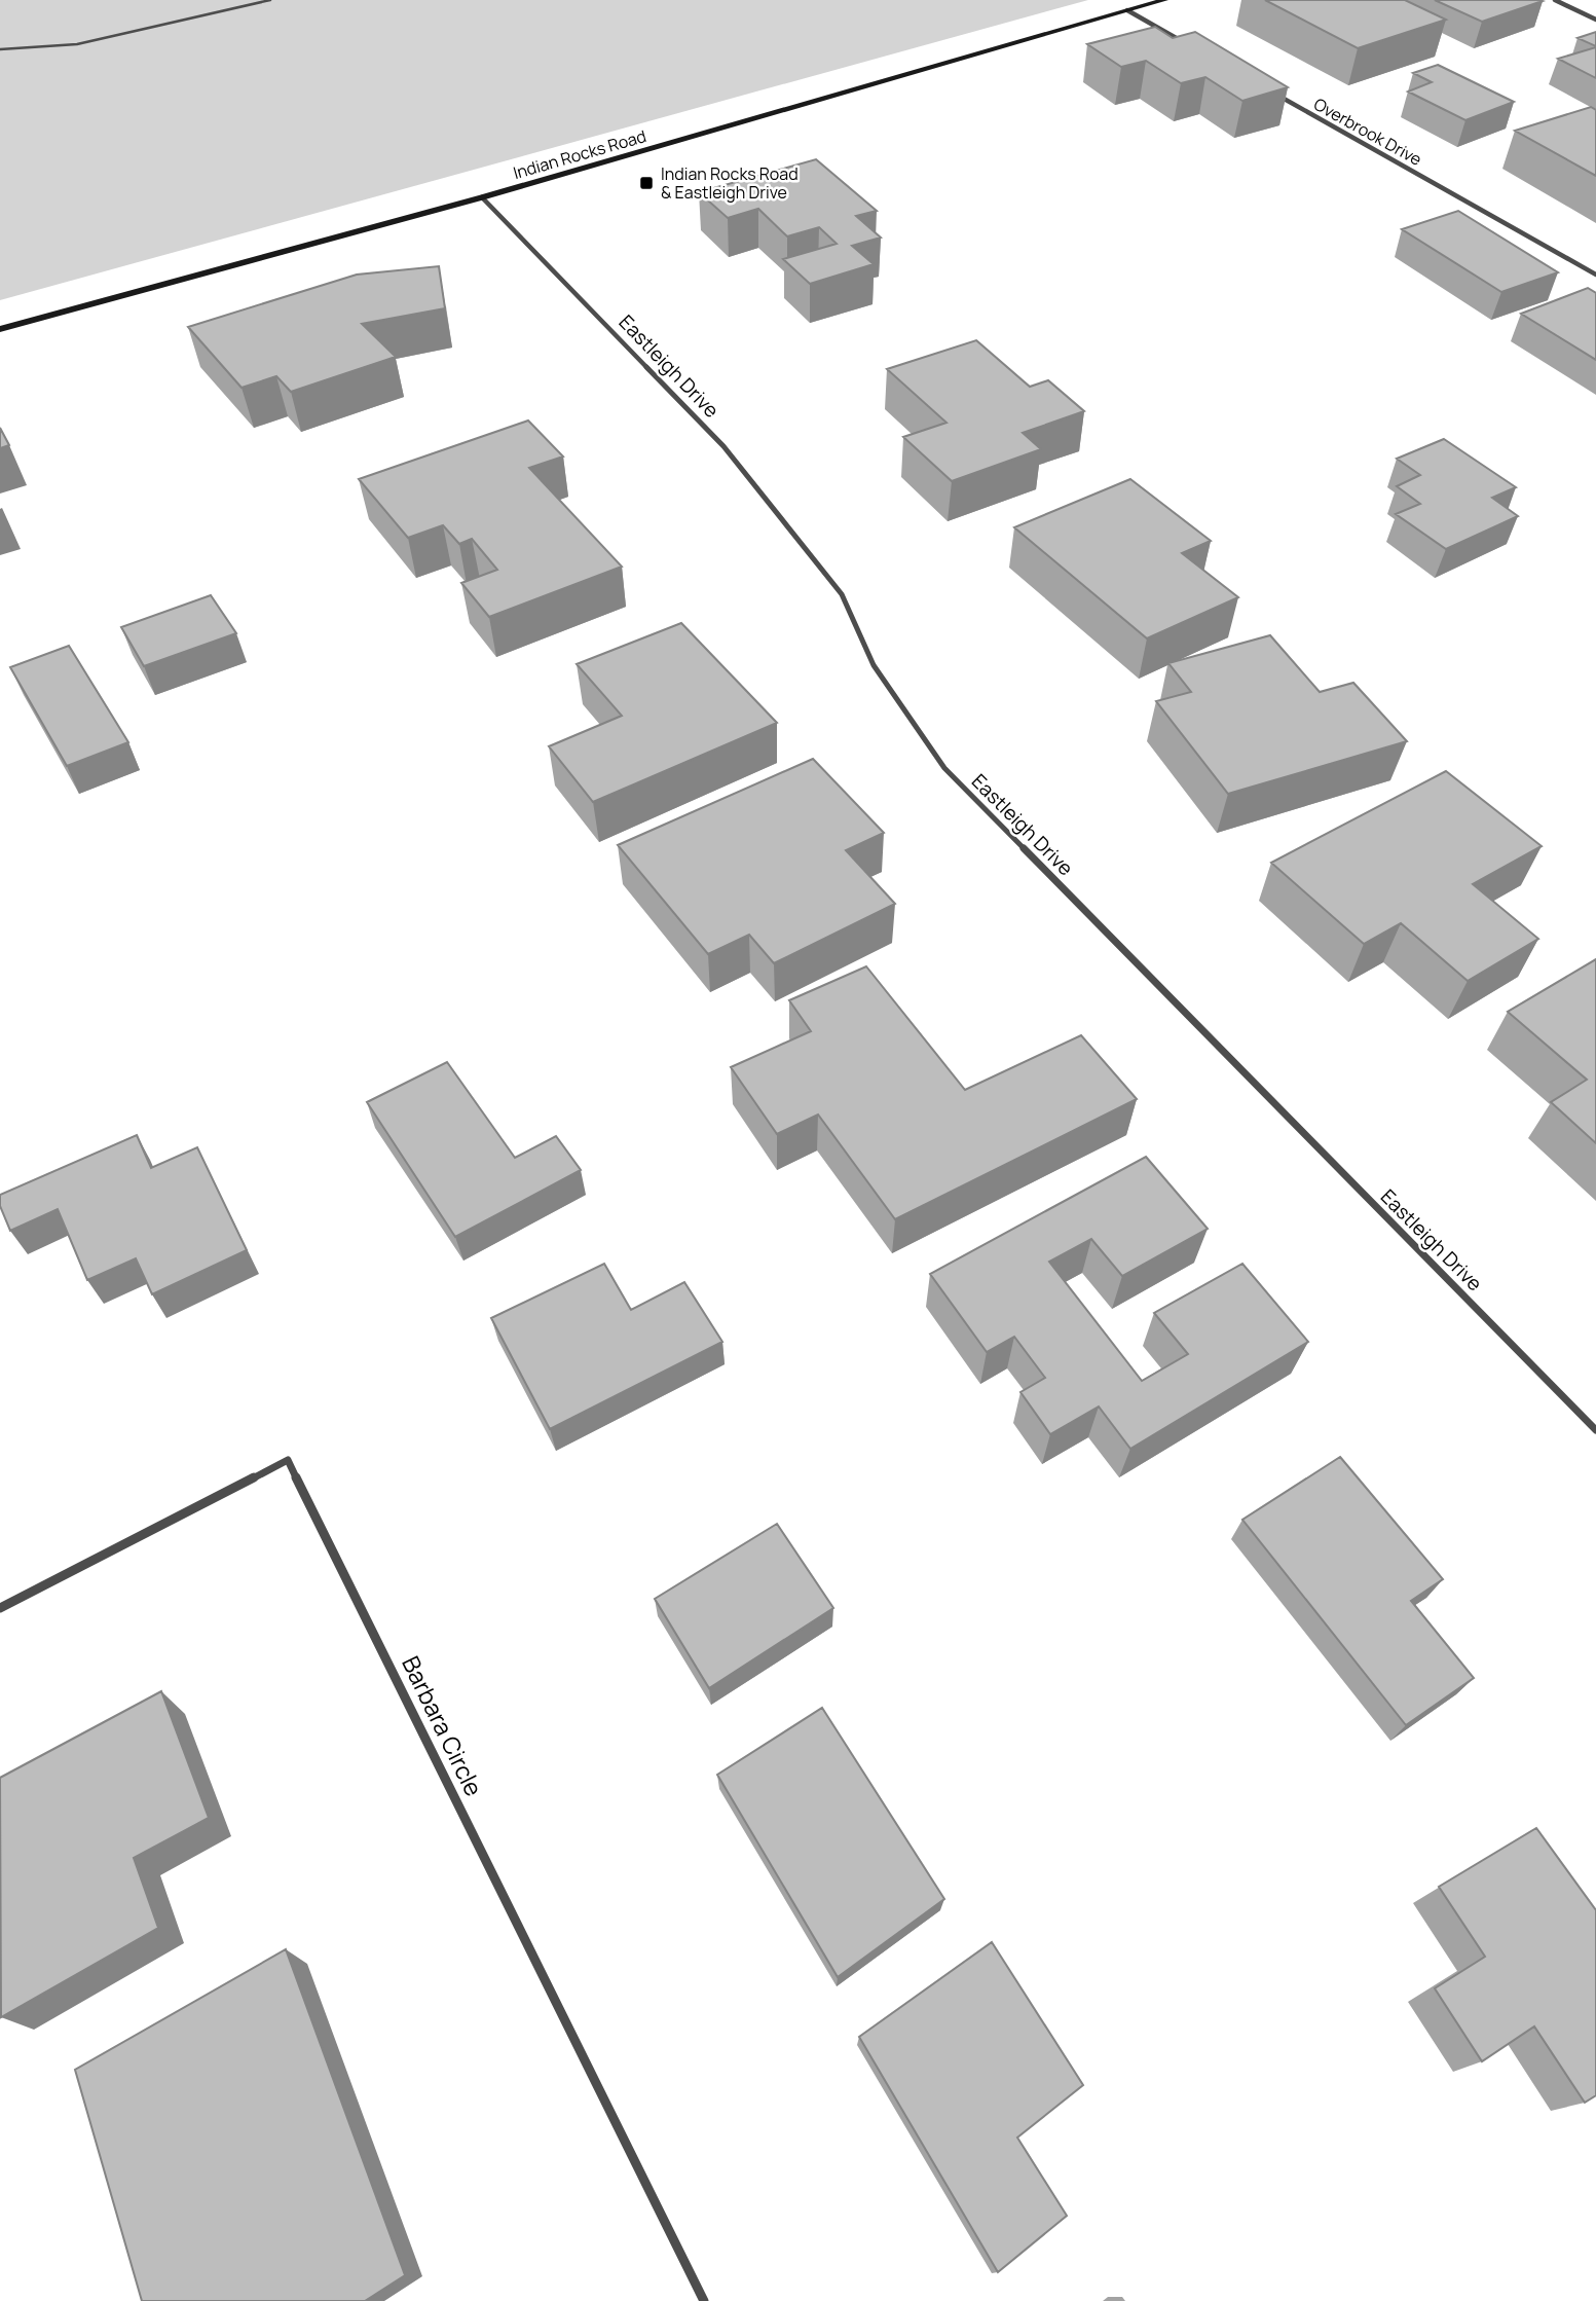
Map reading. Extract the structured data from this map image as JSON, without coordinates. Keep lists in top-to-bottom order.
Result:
{
  "streets": {
    "street": [
      "Overbrook Drive",
      "Indian Rocks Road",
      "Eastleigh Drive",
      "Barbara Circle"
    ]
  },
  "crossings": [
    ["Indian Rocks Road", "Eastleigh Drive"]
  ],
  "places": {
    "transit": ["Indian Rocks Road & Eastleigh Drive"]
  }
}
